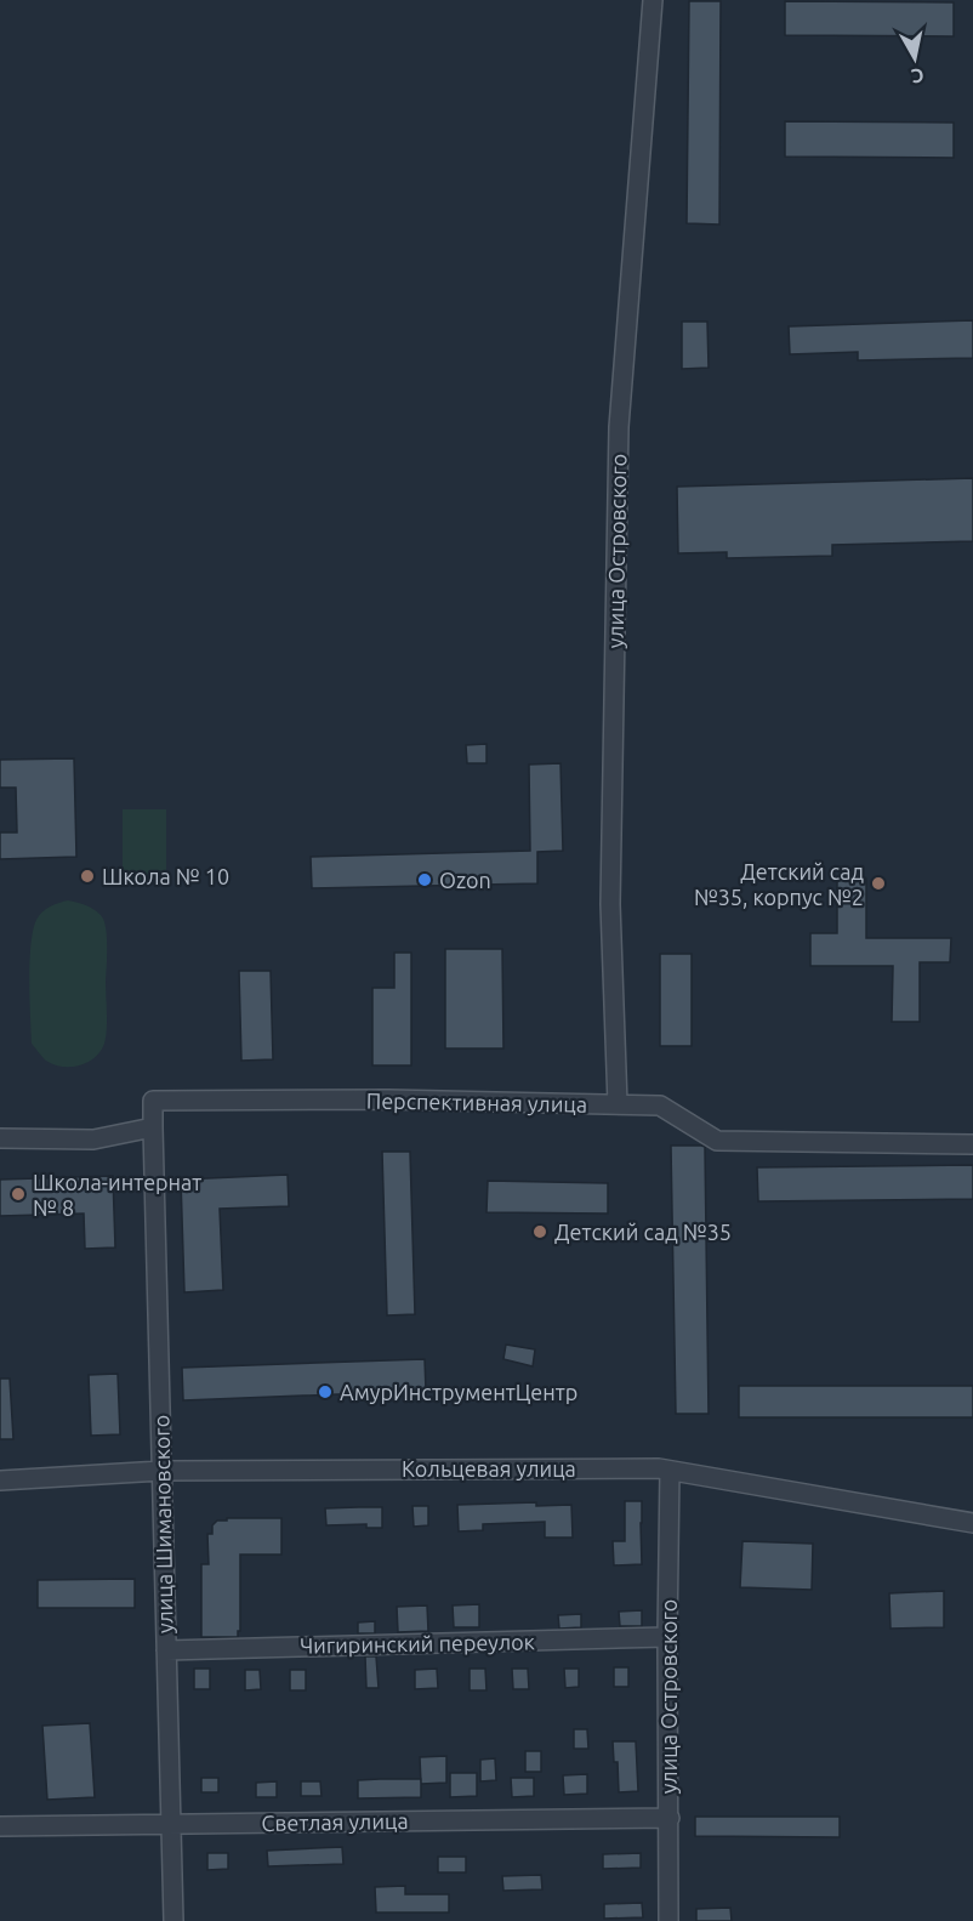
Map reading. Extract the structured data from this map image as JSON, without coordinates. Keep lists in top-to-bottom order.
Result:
{
  "streets": {
    "street": [
      "улица Островского",
      "Перспективная улица",
      "Кольцевая улица",
      "улица Шимановского",
      "Чигиринский переулок",
      "Светлая улица"
    ]
  },
  "crossings": [
    ["улица Островского", "Перспективная улица"],
    ["улица Островского", "Кольцевая улица"],
    ["улица Островского", "Чигиринский переулок"],
    ["улица Островского", "Светлая улица"],
    ["Перспективная улица", "улица Шимановского"],
    ["Кольцевая улица", "улица Шимановского"],
    ["улица Шимановского", "Чигиринский переулок"],
    ["улица Шимановского", "Светлая улица"]
  ],
  "places": [
    "Школа № 10",
    "Ozon",
    "Детский сад №35, корпус №2",
    "Школа-интернат № 8",
    "Детский сад №35",
    "АмурИнструментЦентр"
  ],
  "north": "bottom"
}
